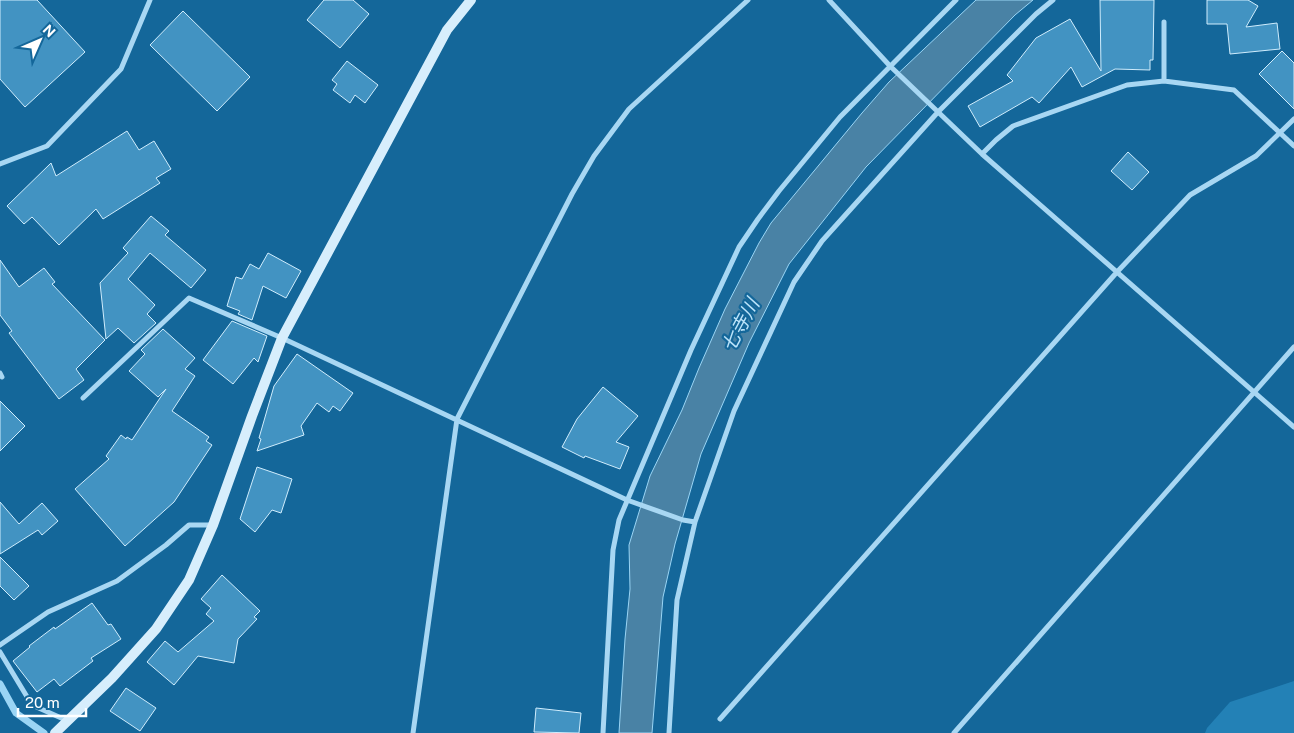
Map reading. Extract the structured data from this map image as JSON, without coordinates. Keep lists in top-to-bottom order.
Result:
{
  "water": ["七寺川"],
  "scale_bar": "20 m",
  "north": "top right"
}
